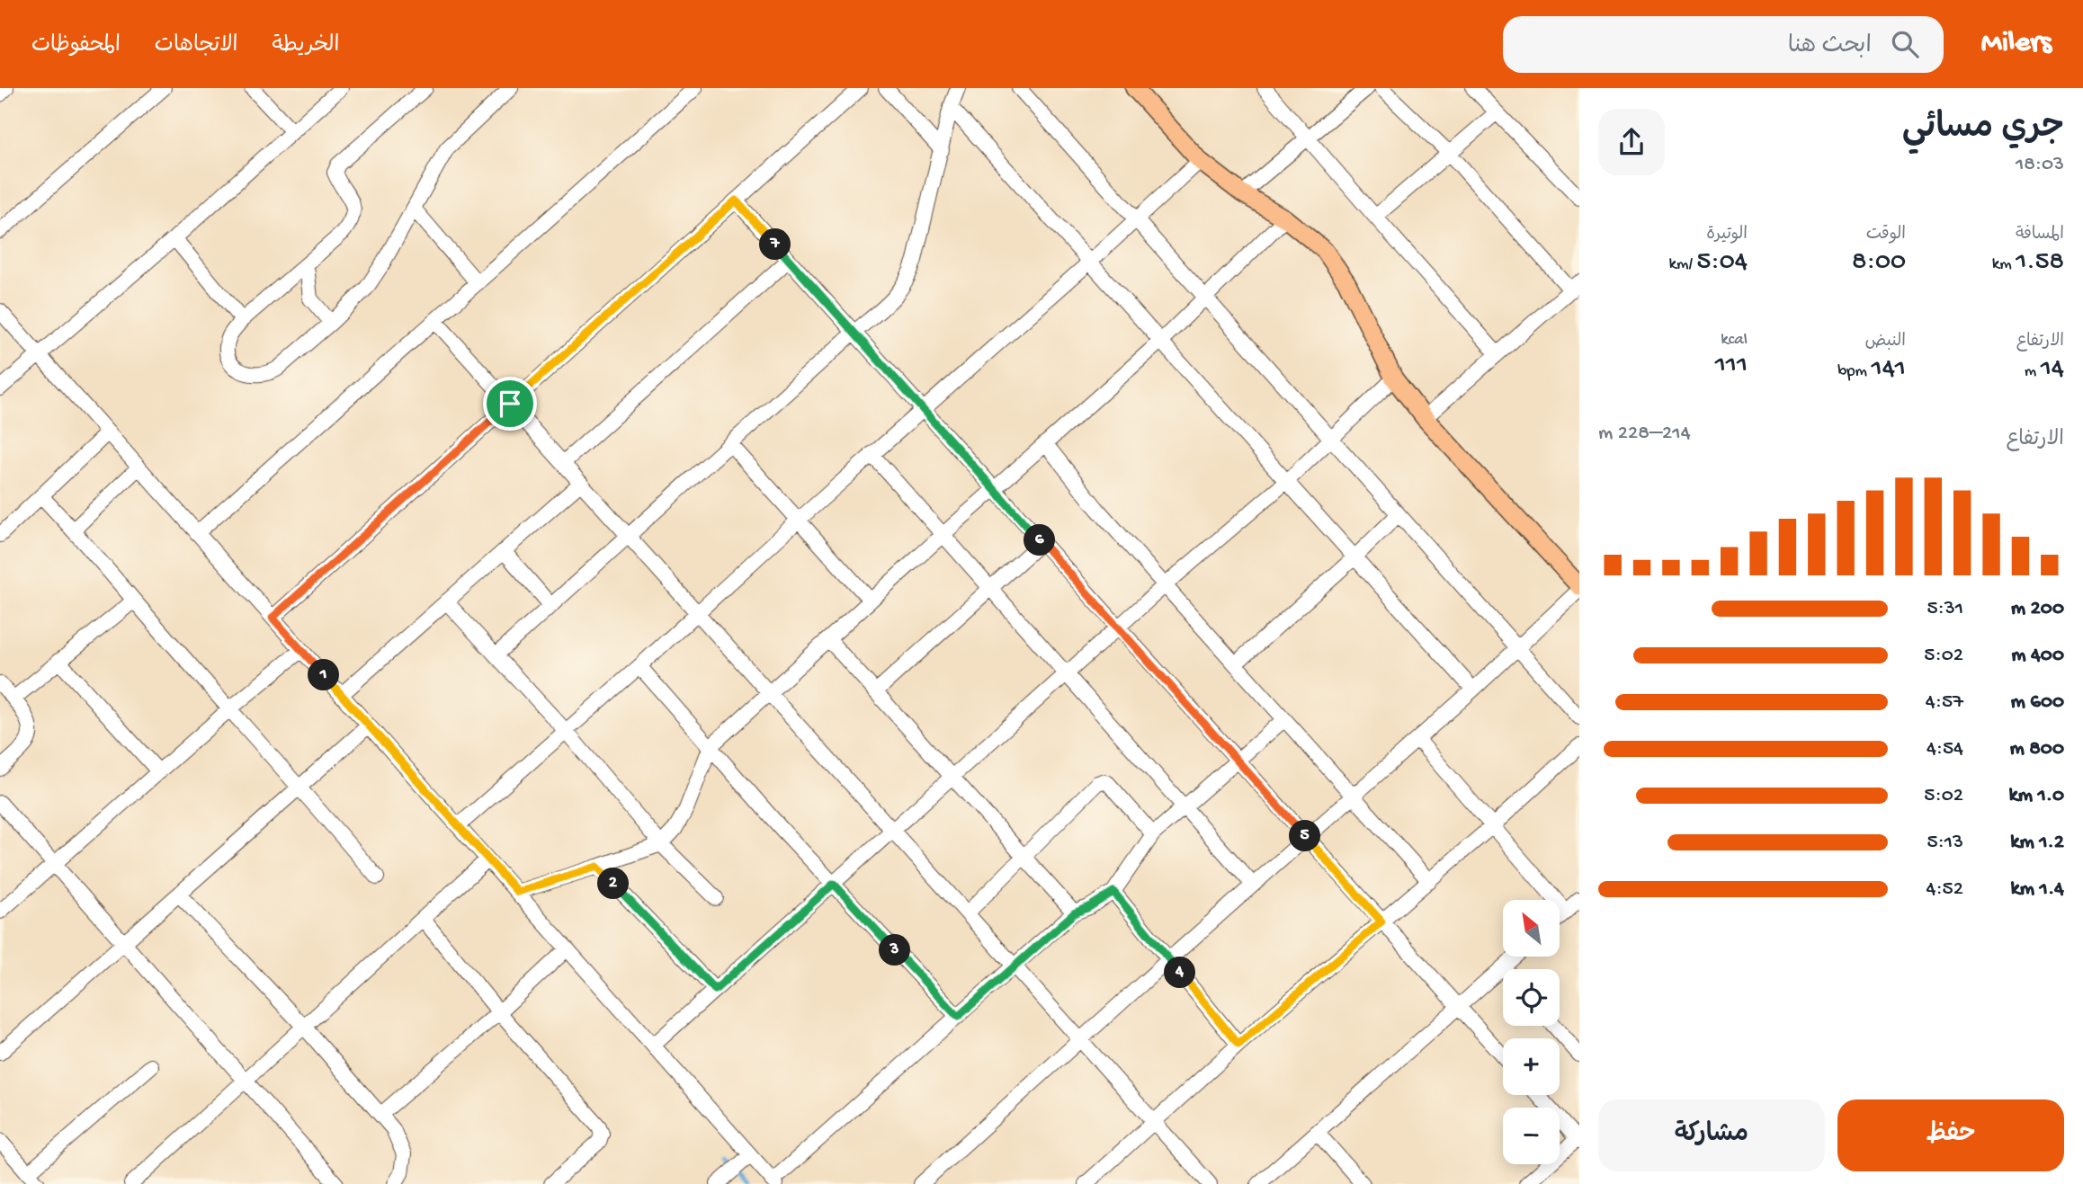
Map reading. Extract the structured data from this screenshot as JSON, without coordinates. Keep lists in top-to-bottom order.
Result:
{
  "north": "top left",
  "page": {
    "header": "Milers",
    "search": "ابحث هنا",
    "nav": ["الخريطة", "الاتجاهات", "المحفوظات"],
    "heading": ["جري مسائي", "18:03"],
    "stats": [
      ["المسافة", "1.58 km"],
      ["الوقت", "8:00"],
      ["الوتيرة", "5:04 /km"],
      ["الارتفاع", "14 m"],
      ["النبض", "141 bpm"],
      ["kcal", "111"]
    ],
    "pins": [
      "7",
      "6",
      "1",
      "5",
      "2",
      "3",
      "4"
    ],
    "chart": ["الارتفاع", "214–228 m"],
    "list": [
      {
        "name": "200 m",
        "note": "5:31"
      },
      {
        "name": "400 m",
        "note": "5:02"
      },
      {
        "name": "600 m",
        "note": "4:57"
      },
      {
        "name": "800 m",
        "note": "4:54"
      },
      {
        "name": "1.0 km",
        "note": "5:02"
      },
      {
        "name": "1.2 km",
        "note": "5:13"
      },
      {
        "name": "1.4 km",
        "note": "4:52"
      }
    ],
    "map_buttons": ["+", "−"],
    "buttons": ["حفظ", "مشاركة"]
  }
}
